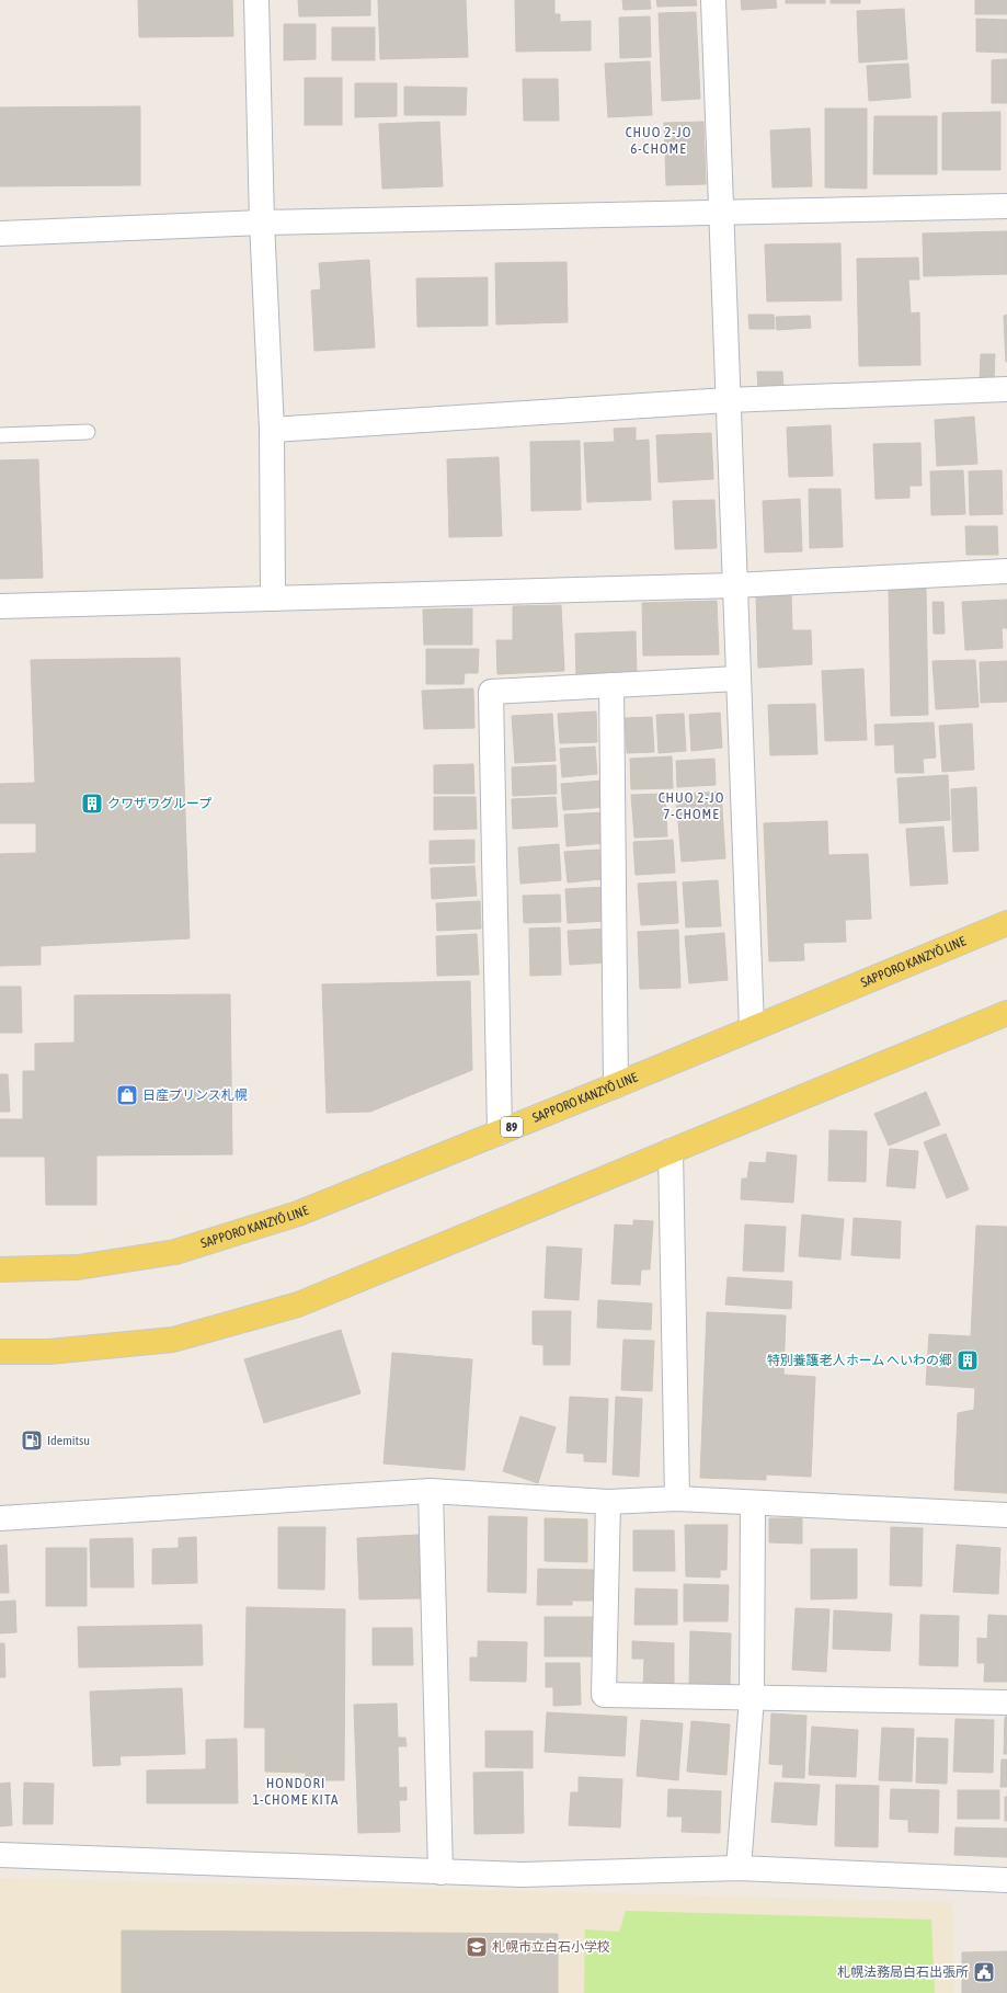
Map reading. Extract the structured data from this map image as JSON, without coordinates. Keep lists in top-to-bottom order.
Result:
{
  "streets": {
    "main road": ["SAPPORO KANZYŌ LINE", "89"]
  },
  "districts": ["CHUO 2-JO 6-CHOME", "CHUO 2-JO 7-CHOME", "HONDORI 1-CHOME KITA"],
  "places": {
    "building": ["クワザワグループ", "特別養護老人ホーム へいわの郷"],
    "shop": ["日産プリンス札幌"],
    "fuel station": ["Idemitsu"],
    "school or university": ["札幌市立白石小学校"],
    "public building": ["札幌法務局白石出張所"]
  }
}
